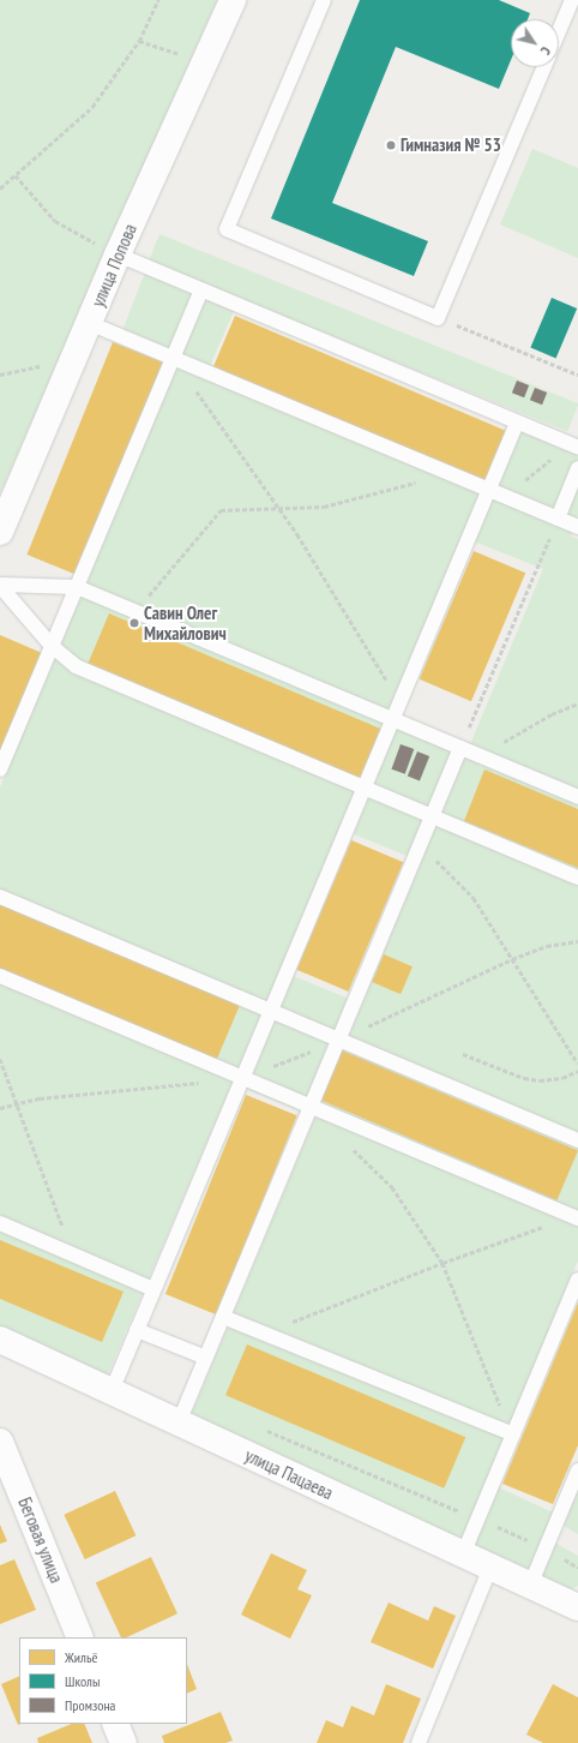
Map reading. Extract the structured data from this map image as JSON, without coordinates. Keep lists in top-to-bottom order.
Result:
{
  "streets": {
    "street": ["улица Попова", "улица Пацаева", "Беговая улица"]
  },
  "places": ["Гимназия № 53", "Савин Олег Михайлович"],
  "legend": ["Жильё", "Школы", "Промзона"],
  "north": "bottom right"
}
